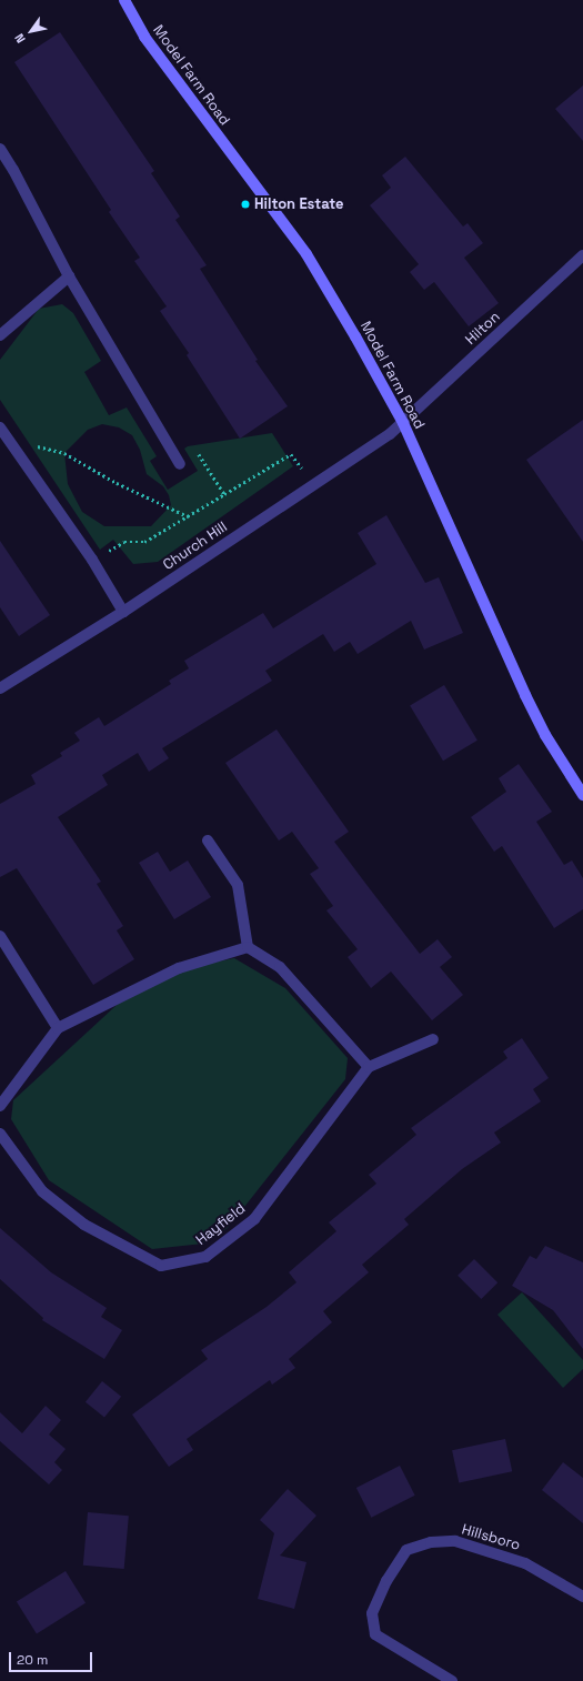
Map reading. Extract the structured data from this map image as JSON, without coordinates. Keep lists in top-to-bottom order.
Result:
{
  "streets": {
    "main road": ["Model Farm Road"],
    "street": [
      "Hilton",
      "Church Hill",
      "Hayfield",
      "Hillsboro"
    ]
  },
  "crossings": [
    ["Model Farm Road", "Hilton"],
    ["Model Farm Road", "Church Hill"],
    ["Hilton", "Church Hill"]
  ],
  "places": ["Hilton Estate"],
  "scale_bar": "20 m",
  "north": "bottom left"
}
